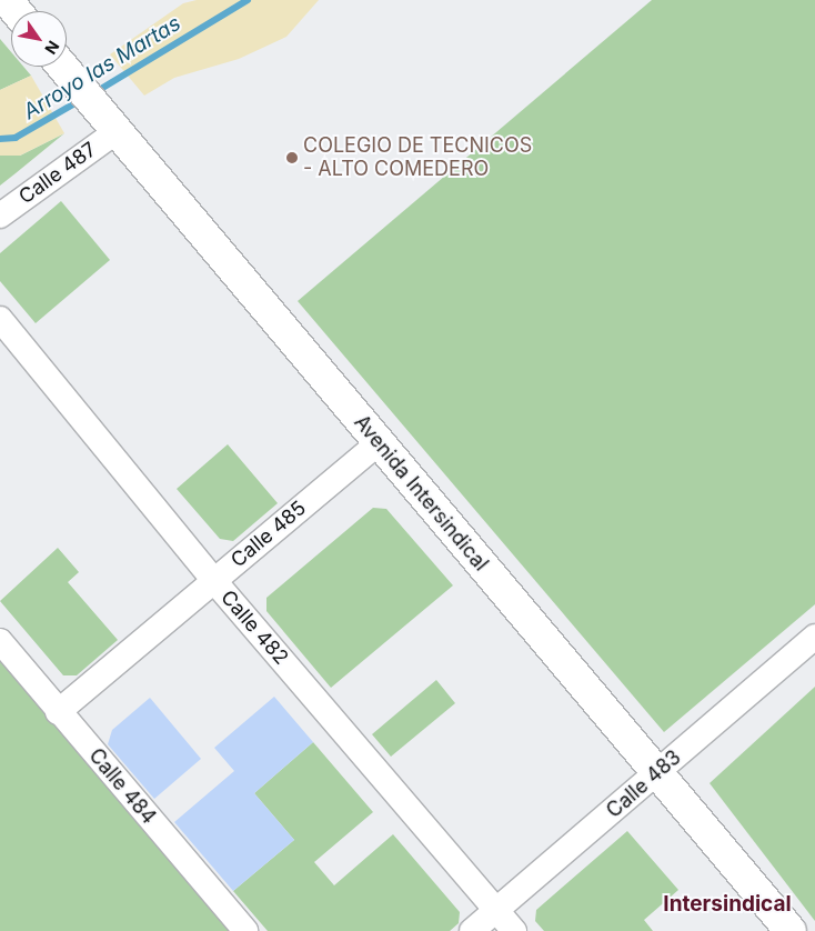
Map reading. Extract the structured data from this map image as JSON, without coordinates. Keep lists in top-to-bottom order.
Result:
{
  "streets": {
    "street": [
      "Calle 487",
      "Avenida Intersindical",
      "Calle 485",
      "Calle 482",
      "Calle 483",
      "Calle 484"
    ]
  },
  "crossings": [
    ["Calle 487", "Avenida Intersindical"],
    ["Avenida Intersindical", "Calle 485"],
    ["Avenida Intersindical", "Calle 483"],
    ["Calle 485", "Calle 482"],
    ["Calle 485", "Calle 484"],
    ["Calle 482", "Calle 483"]
  ],
  "districts": ["Intersindical"],
  "water": ["Arroyo las Martas"],
  "places": ["COLEGIO DE TECNICOS - ALTO COMEDERO"],
  "north": "bottom right"
}
